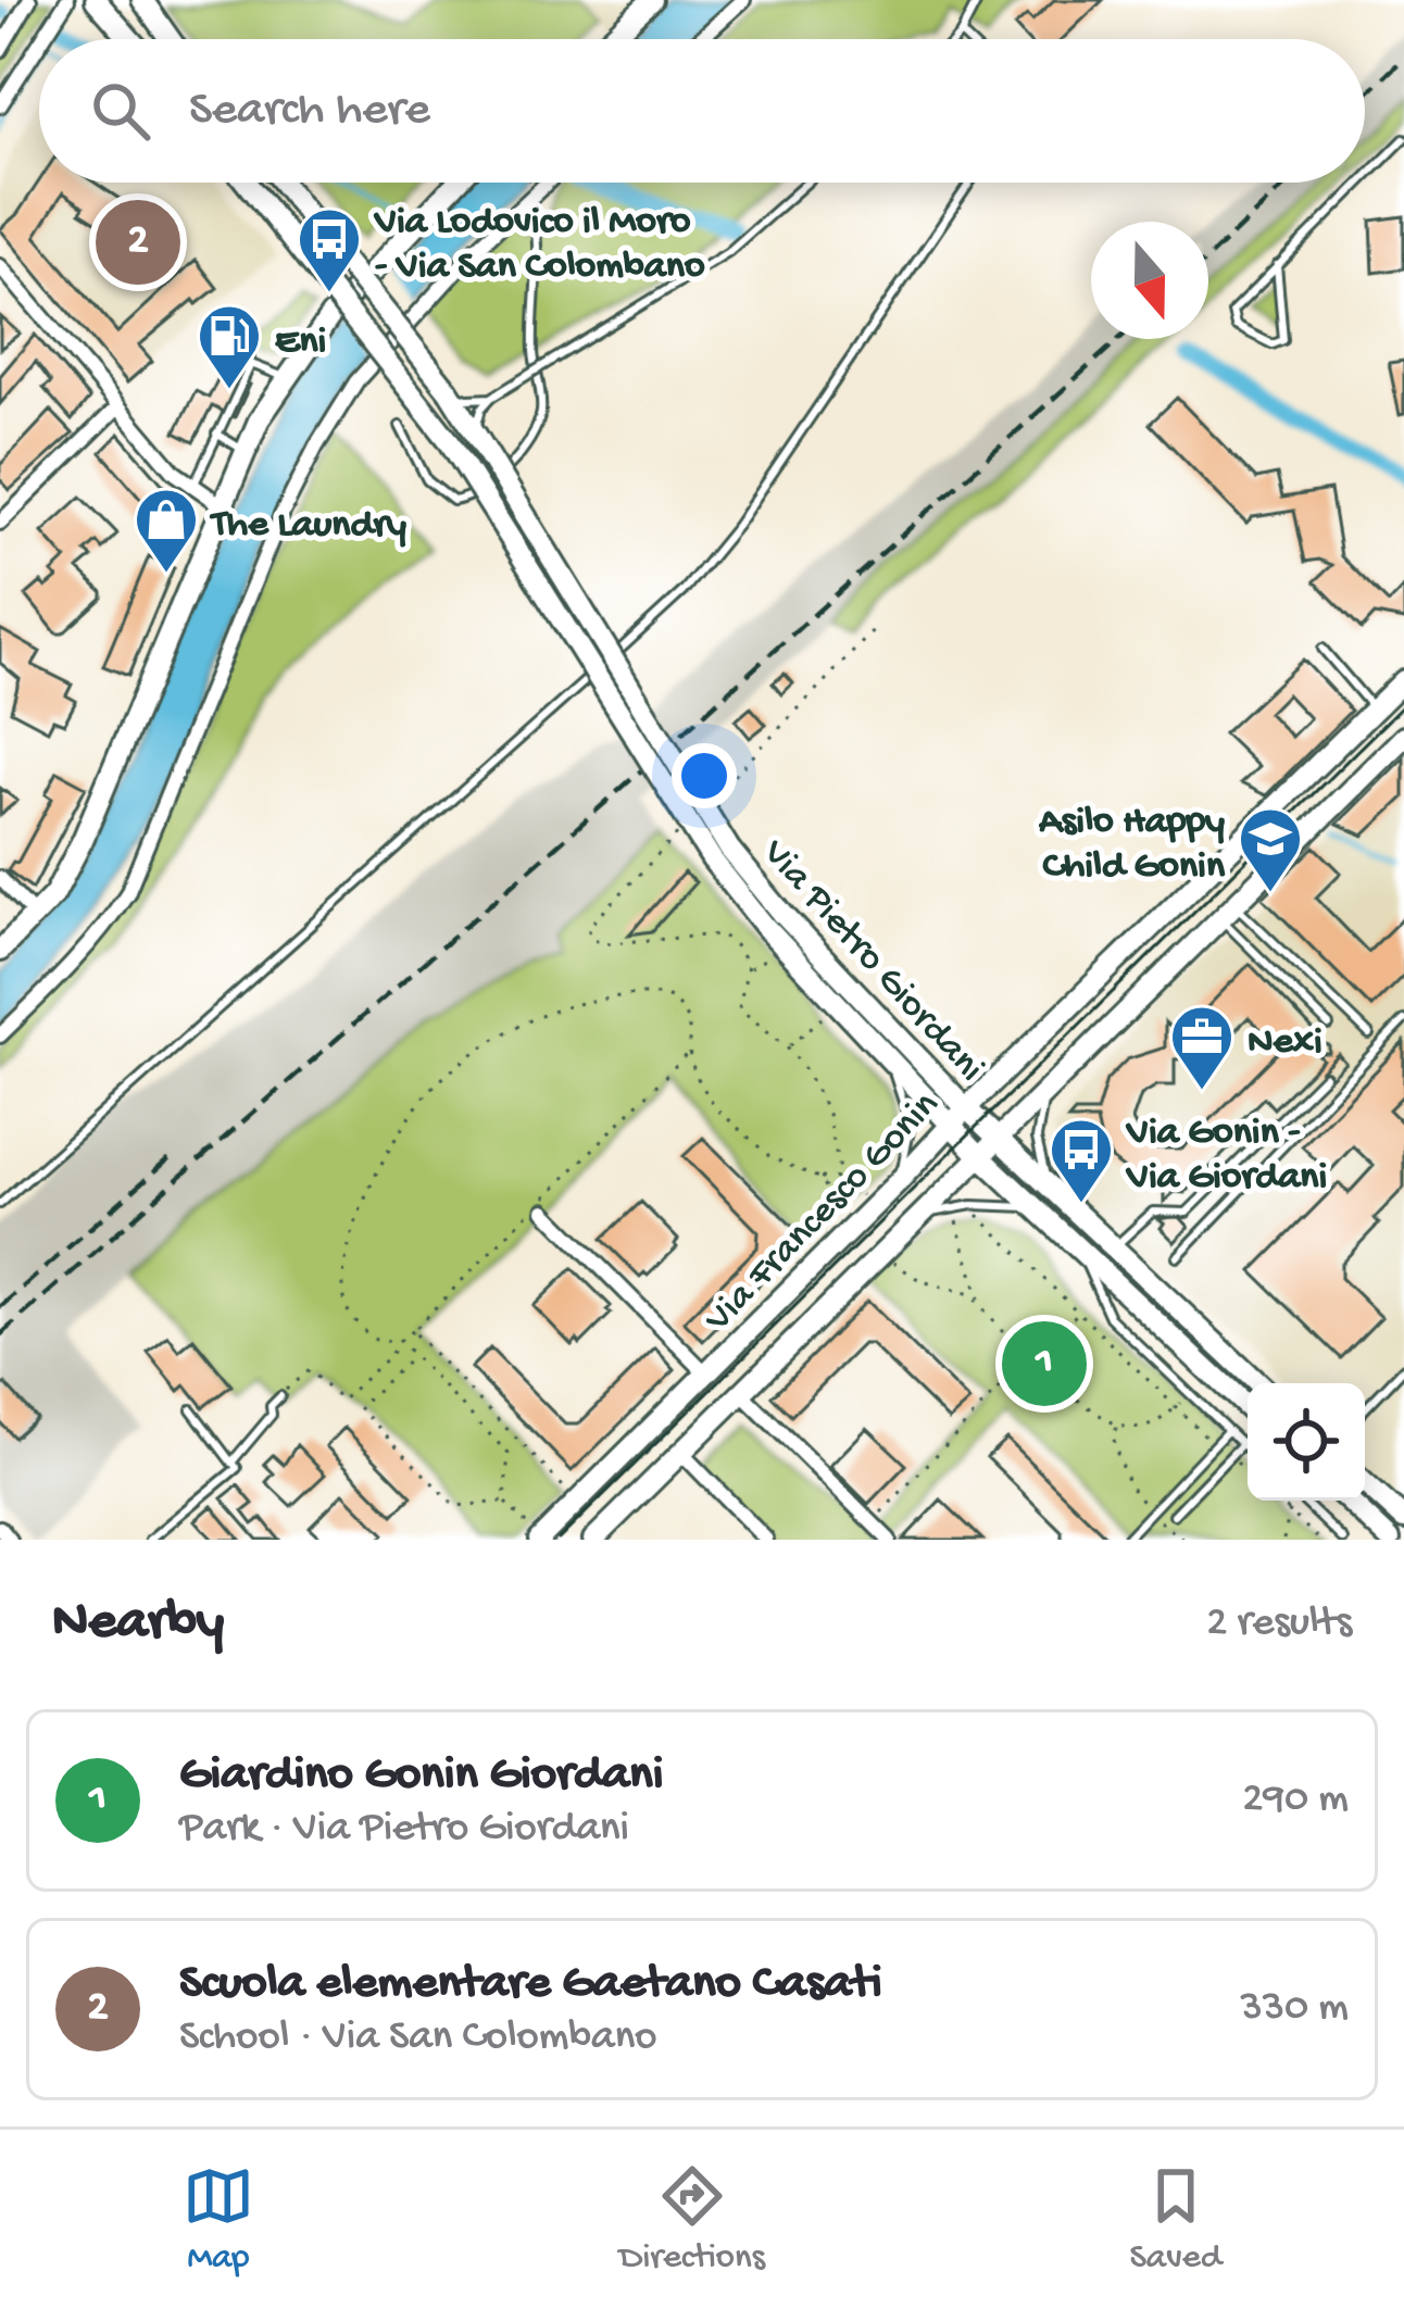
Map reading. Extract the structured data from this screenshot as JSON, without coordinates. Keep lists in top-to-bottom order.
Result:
{
  "streets": {
    "main road": ["Via Pietro Giordani", "Via Francesco Gonin"]
  },
  "crossings": [
    ["Via Pietro Giordani", "Via Francesco Gonin"]
  ],
  "places": {
    "bus stop": ["Via Lodovico il Moro - Via San Colombano", "Via Gonin - Via Giordani"],
    "fuel station": ["Eni"],
    "shop": ["The Laundry"],
    "school or university": ["Asilo Happy Child Gonin"],
    "office": ["Nexi"]
  },
  "north": "bottom",
  "page": {
    "search": "Search here",
    "pins": ["2", "1"],
    "heading": ["Nearby", "2 results"],
    "list": [
      {
        "mark": "1",
        "name": "Giardino Gonin Giordani",
        "note": "Park · Via Pietro Giordani",
        "value": "290 m"
      },
      {
        "mark": "2",
        "name": "Scuola elementare Gaetano Casati",
        "note": "School · Via San Colombano",
        "value": "330 m"
      }
    ],
    "nav": ["Map", "Directions", "Saved"]
  }
}
